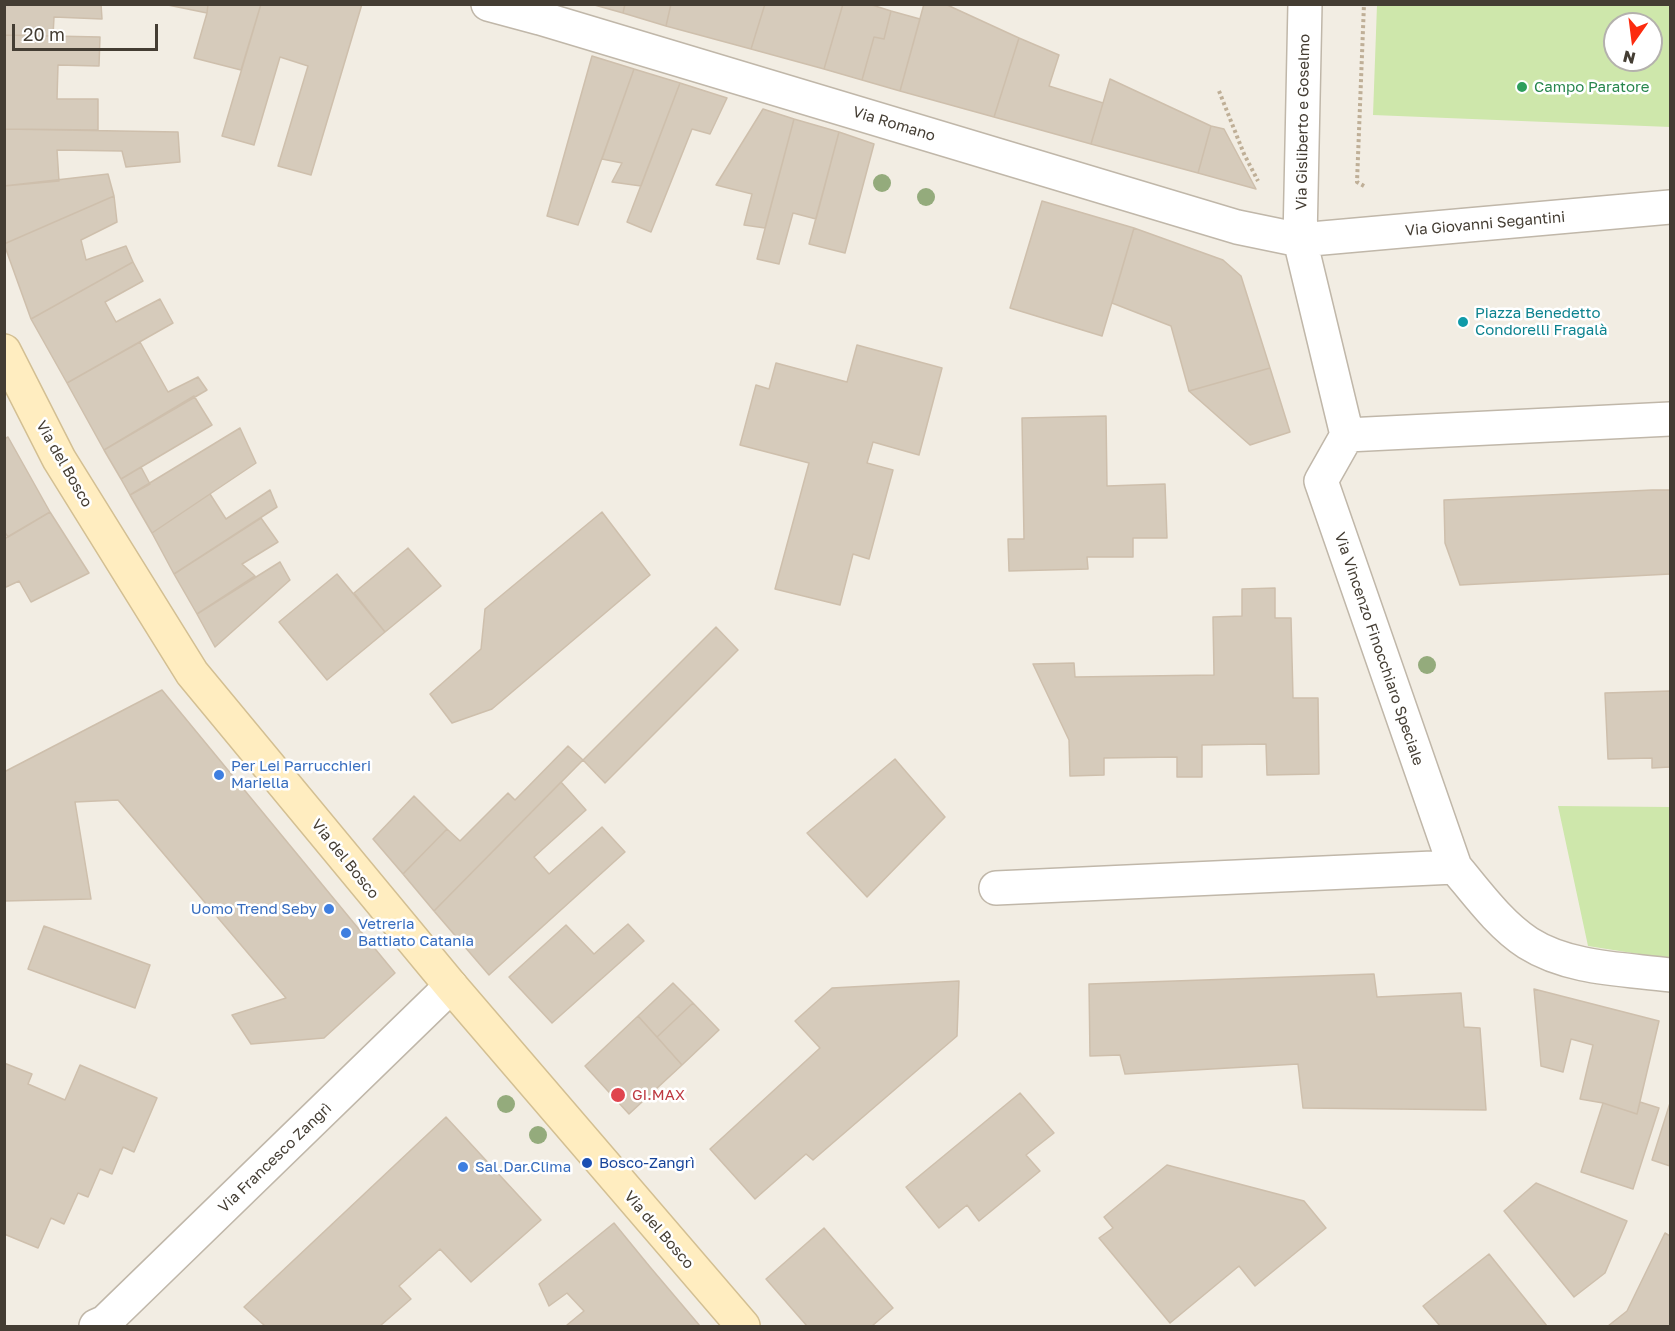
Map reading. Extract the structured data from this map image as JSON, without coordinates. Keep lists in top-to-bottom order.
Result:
{
  "streets": {
    "main road": ["Via del Bosco"],
    "street": [
      "Via Gisliberto e Goselmo",
      "Via Romano",
      "Via Giovanni Segantini",
      "Via Vincenzo Finocchiaro Speciale",
      "Via Francesco Zangrì"
    ]
  },
  "crossings": [
    ["Via Gisliberto e Goselmo", "Via Romano"],
    ["Via Gisliberto e Goselmo", "Via Giovanni Segantini"],
    ["Via Romano", "Via Giovanni Segantini"],
    ["Via del Bosco", "Via Francesco Zangrì"]
  ],
  "places": [
    "Campo Paratore",
    "Piazza Benedetto Condorelli Fragalà",
    "Per Lei Parrucchieri Mariella",
    "Uomo Trend Seby",
    "Vetreria Battiato Catania",
    "GI.MAX",
    "Bosco-Zangrì",
    "Sal.Dar.Clima"
  ],
  "scale_bar": "20 m",
  "north": "bottom"
}
